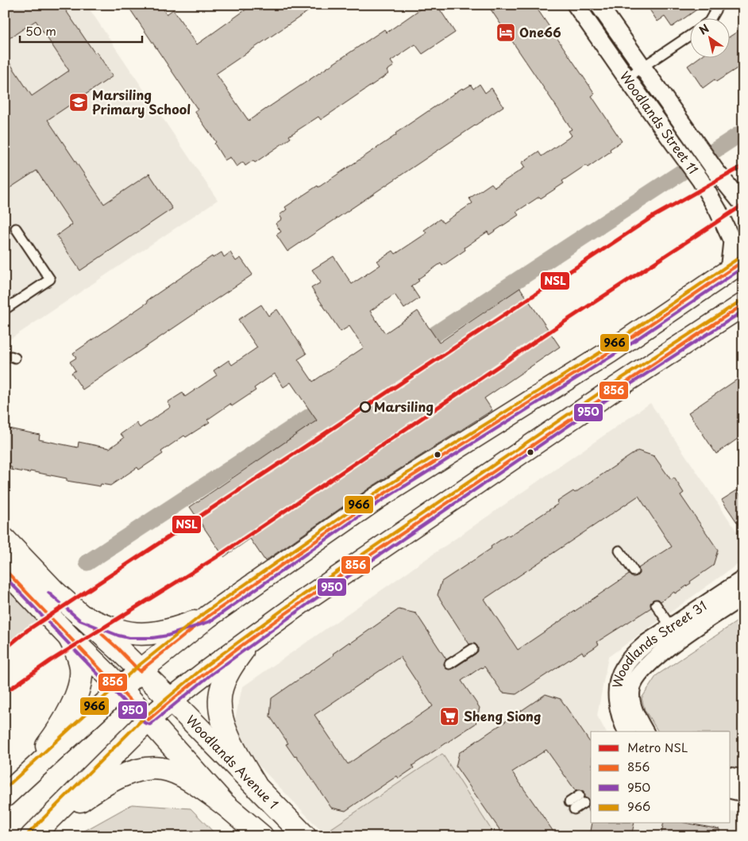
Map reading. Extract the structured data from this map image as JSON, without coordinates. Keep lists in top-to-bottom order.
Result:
{
  "streets": {
    "main road": ["Woodlands Avenue 1"],
    "street": ["Woodlands Street 11", "Woodlands Street 31"]
  },
  "places": {
    "hotel": ["One66"],
    "school or university": ["Marsiling Primary School"],
    "other": ["Marsiling"],
    "supermarket": ["Sheng Siong"]
  },
  "lines": [
    "metro line NSL",
    "transit line 966",
    "transit line 856",
    "transit line 950"
  ],
  "legend": [
    "Metro NSL",
    "856",
    "950",
    "966"
  ],
  "scale_bar": "50 m",
  "north": "top left"
}
